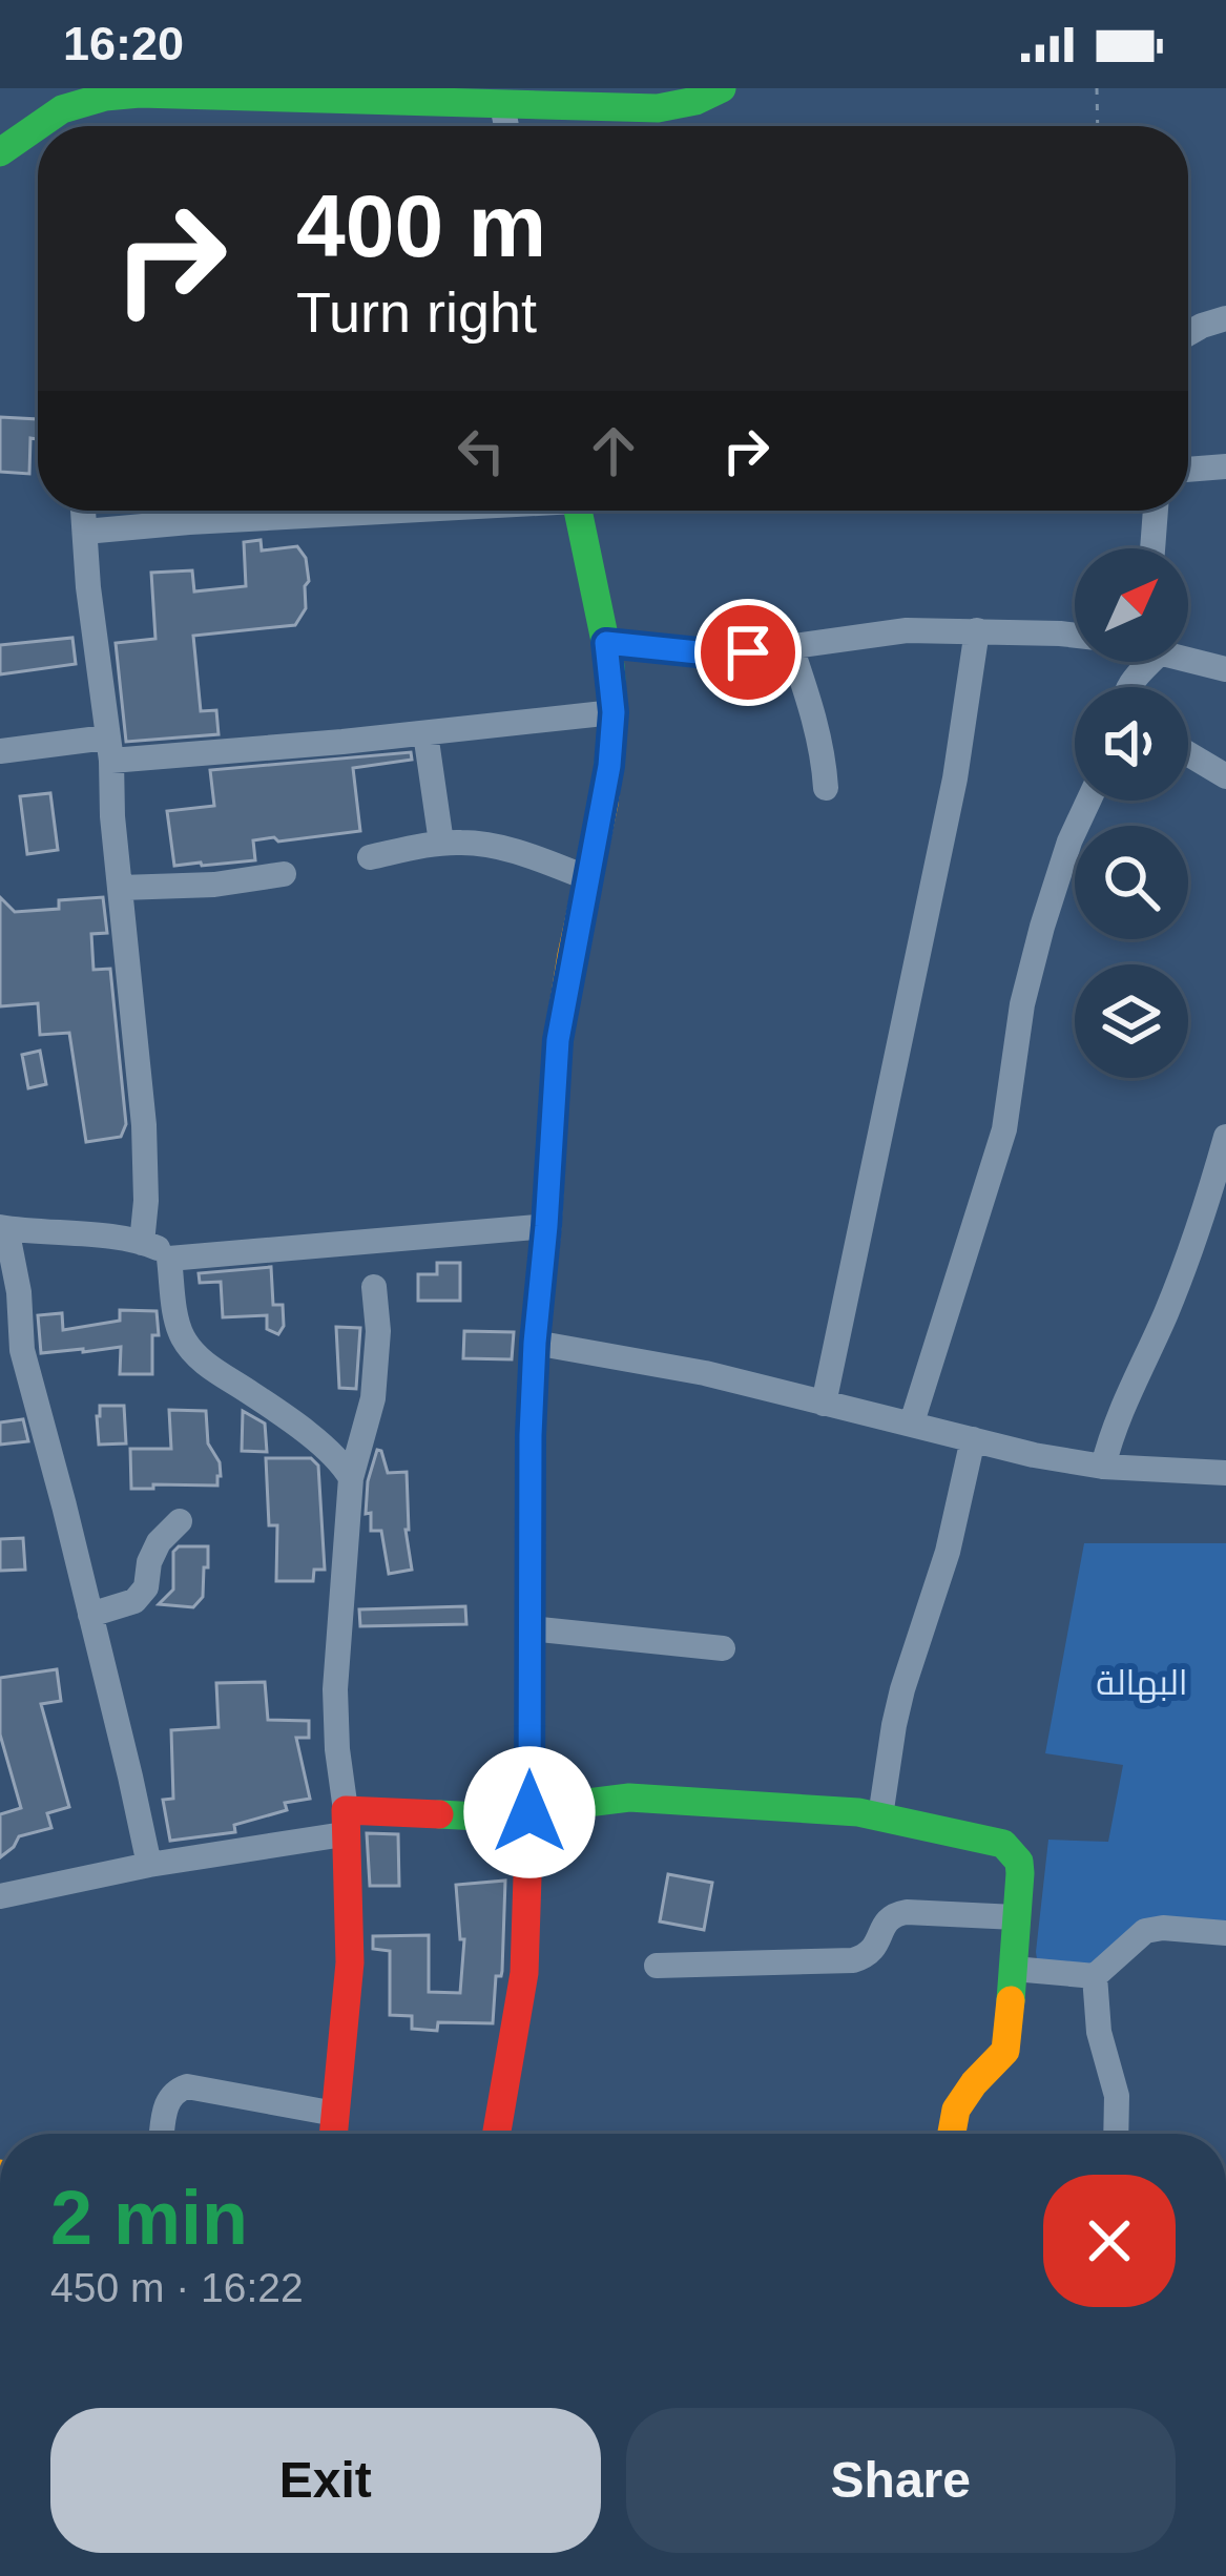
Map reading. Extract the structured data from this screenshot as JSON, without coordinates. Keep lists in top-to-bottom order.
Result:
{
  "parks": ["البهالة"],
  "north": "top right",
  "page": {
    "status": "16:20",
    "turn": ["400 m", "Turn right"],
    "heading": ["2 min", "450 m · 16:22"],
    "buttons": ["Exit", "Share"]
  }
}
